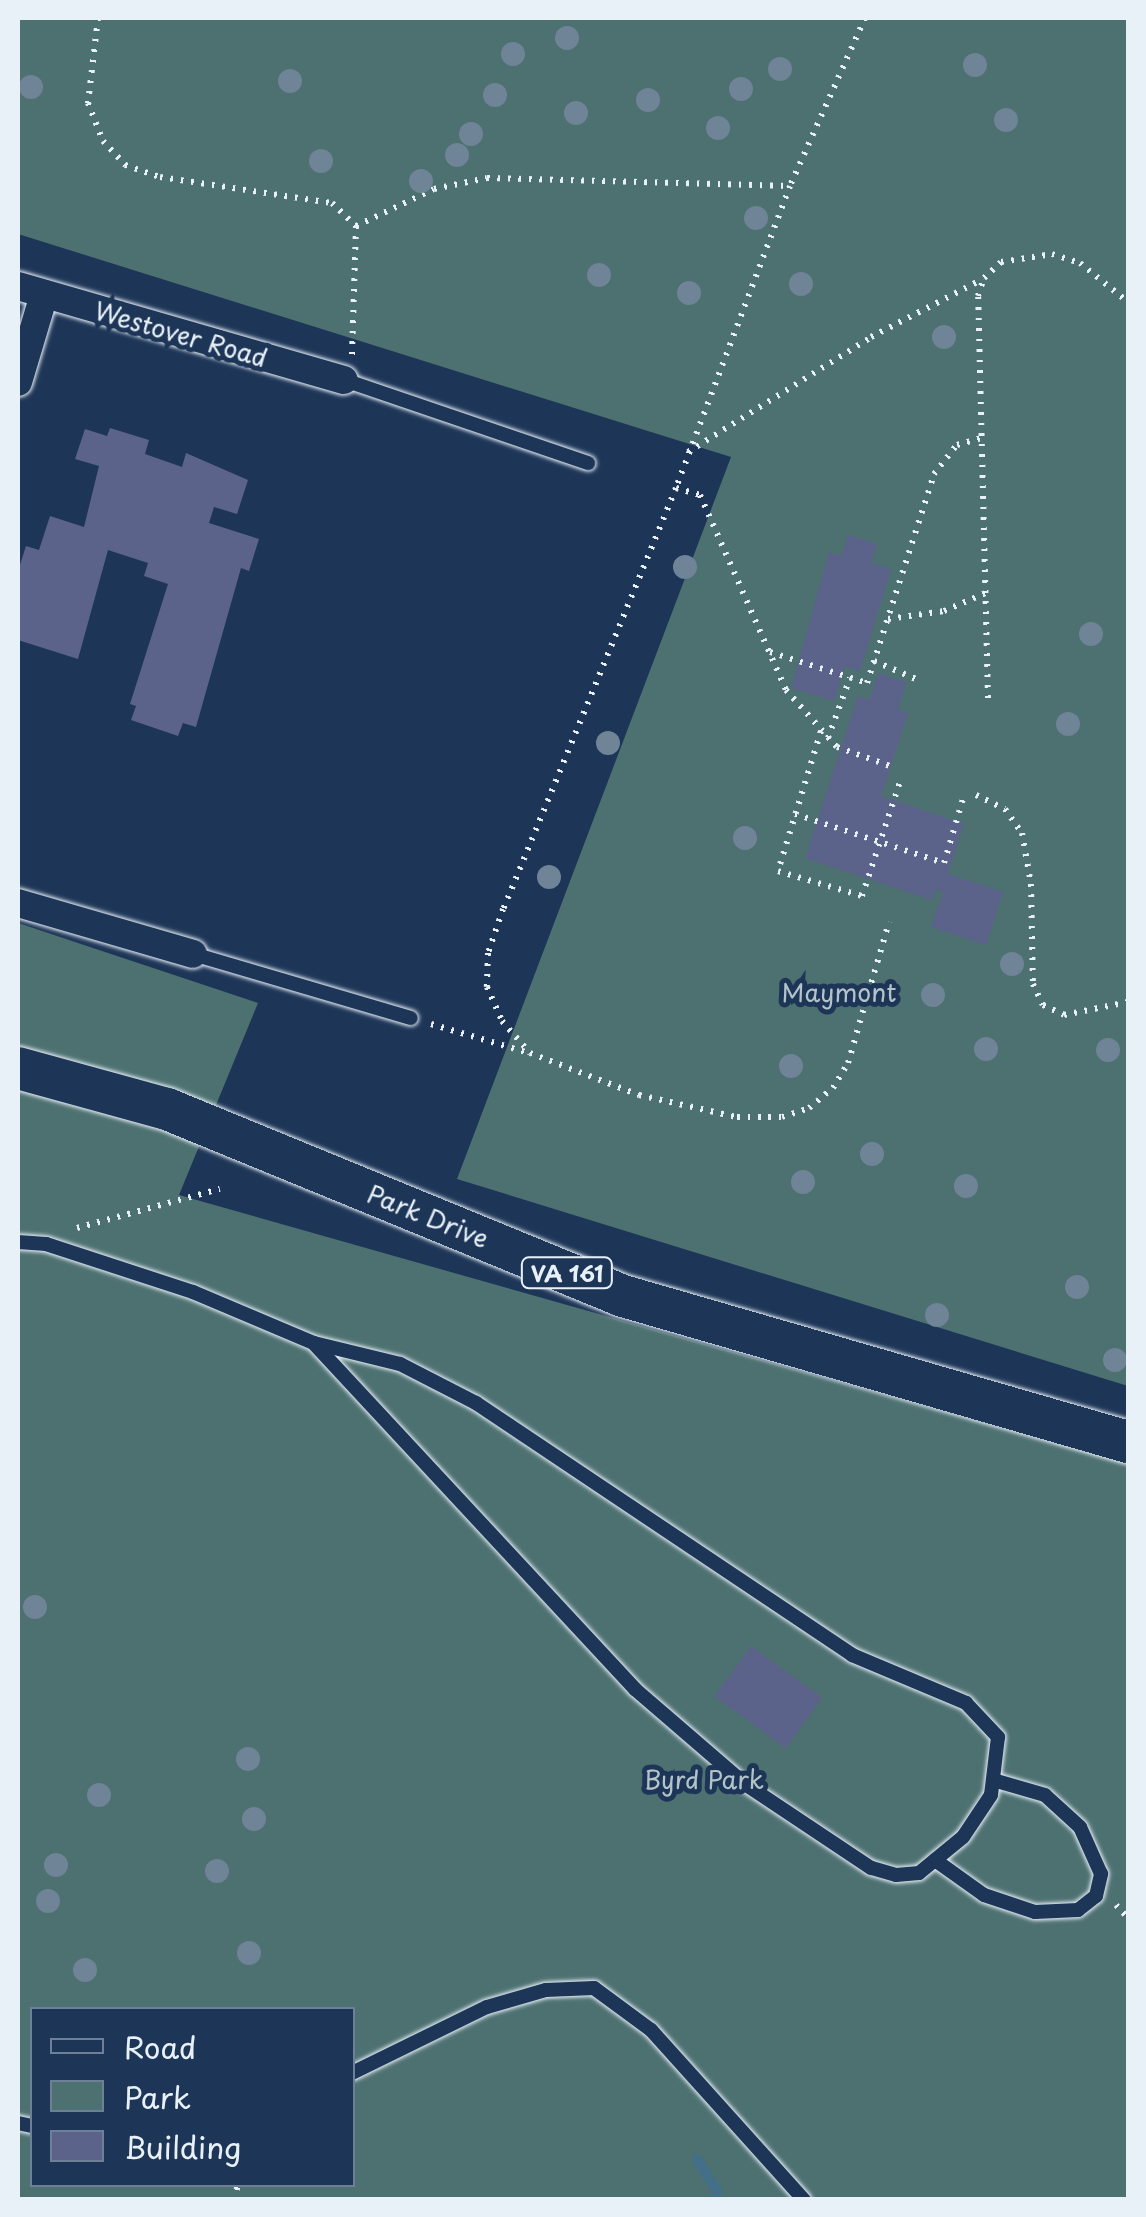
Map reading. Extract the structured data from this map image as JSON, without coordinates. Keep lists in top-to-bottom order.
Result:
{
  "streets": {
    "main road": ["Park Drive", "VA 161"],
    "street": ["Westover Road"]
  },
  "parks": ["Maymont", "Byrd Park"],
  "legend": ["Road", "Park", "Building"]
}
